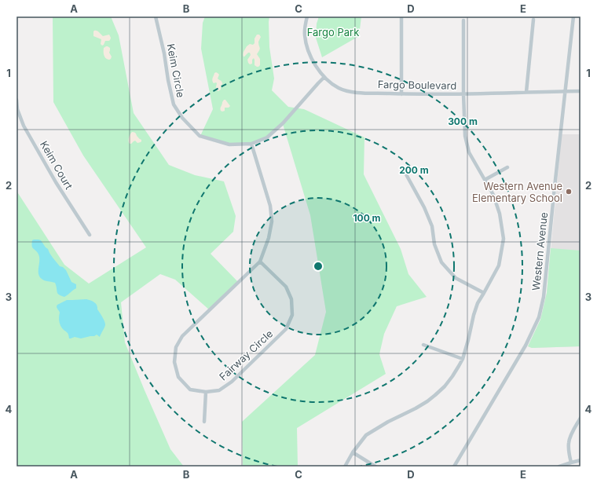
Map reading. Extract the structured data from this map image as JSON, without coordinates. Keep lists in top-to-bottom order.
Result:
{
  "streets": {
    "street": [
      "Keim Circle",
      "Fargo Boulevard",
      "Keim Court",
      "Western Avenue",
      "Fairway Circle"
    ]
  },
  "crossings": [
    ["Keim Circle", "Fargo Boulevard"],
    ["Keim Circle", "Fairway Circle"],
    ["Fargo Boulevard", "Western Avenue"]
  ],
  "parks": ["Fargo Park"],
  "places": ["Western Avenue Elementary School"],
  "grid": {
    "columns": [
      "A",
      "B",
      "C",
      "D",
      "E"
    ],
    "rows": [
      "1",
      "2",
      "3",
      "4"
    ]
  },
  "rings": ["300 m", "200 m", "100 m"]
}
